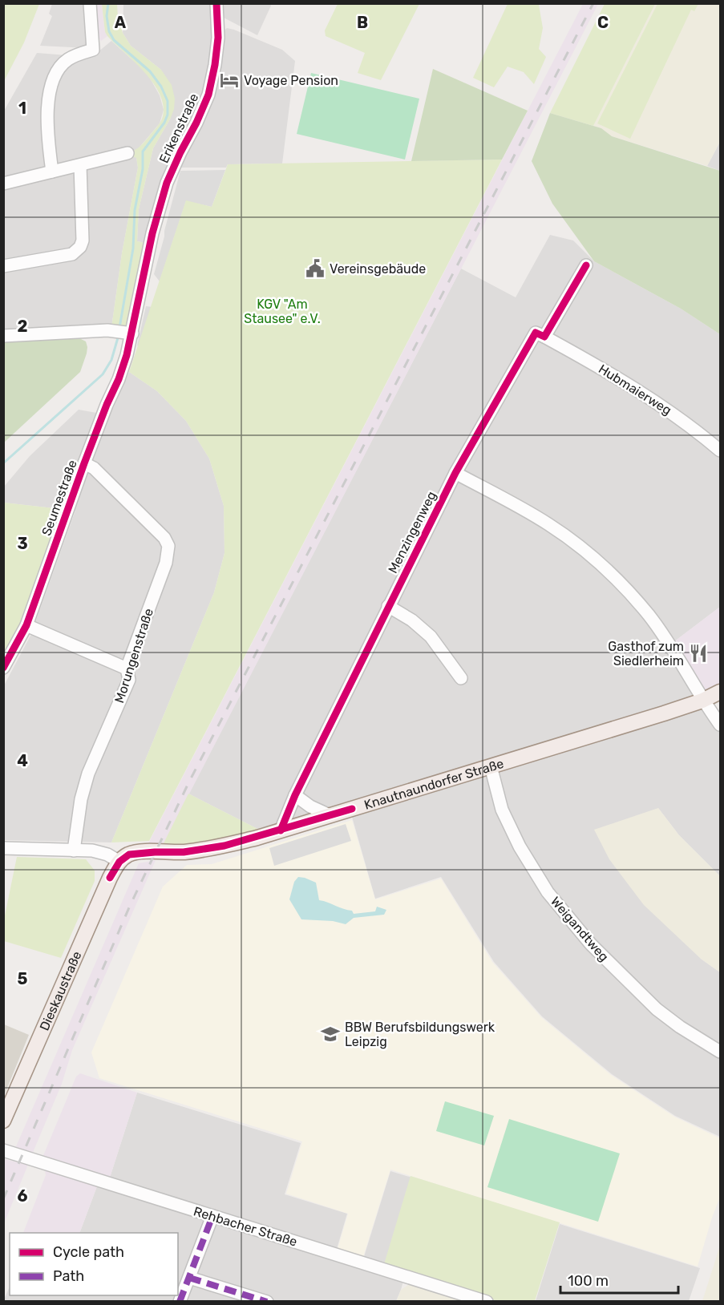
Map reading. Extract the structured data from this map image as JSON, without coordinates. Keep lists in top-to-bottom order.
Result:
{
  "streets": {
    "main road": ["Knautnaundorfer Straße", "Dieskaustraße"],
    "street": [
      "Erikenstraße",
      "Hubmaierweg",
      "Seumestraße",
      "Menzingenweg",
      "Morungenstraße",
      "Weigandtweg",
      "Rehbacher Straße"
    ]
  },
  "crossings": [
    ["Erikenstraße", "Seumestraße"],
    ["Hubmaierweg", "Menzingenweg"],
    ["Seumestraße", "Morungenstraße"],
    ["Menzingenweg", "Knautnaundorfer Straße"],
    ["Knautnaundorfer Straße", "Weigandtweg"],
    ["Knautnaundorfer Straße", "Dieskaustraße"]
  ],
  "parks": ["KGV \"Am Stausee\" e.V."],
  "places": {
    "hotel": ["Voyage Pension"],
    "public building": ["Vereinsgebäude"],
    "restaurant": ["Gasthof zum Siedlerheim"],
    "school or university": ["BBW Berufsbildungswerk Leipzig"]
  },
  "legend": ["Cycle path", "Path"],
  "scale_bar": "100 m",
  "grid": {
    "columns": ["A", "B", "C"],
    "rows": [
      "1",
      "2",
      "3",
      "4",
      "5",
      "6"
    ]
  }
}
